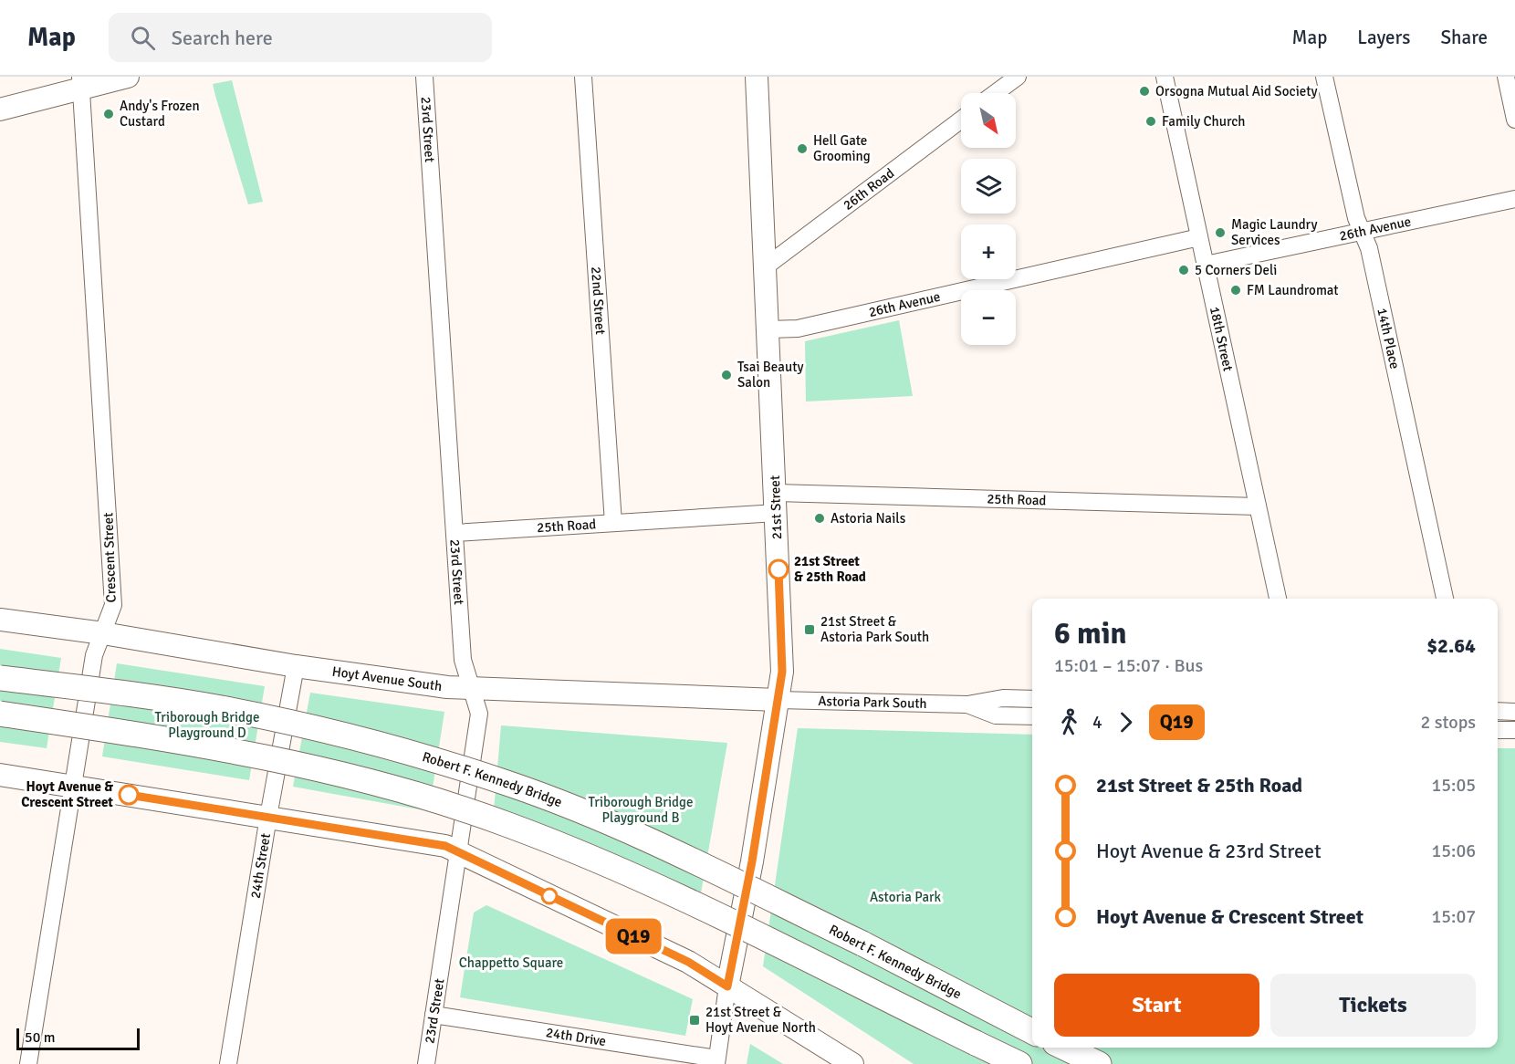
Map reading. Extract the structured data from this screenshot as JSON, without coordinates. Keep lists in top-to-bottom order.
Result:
{
  "streets": {
    "highway": ["Robert F. Kennedy Bridge"],
    "main road": ["21st Street", "Hoyt Avenue South"],
    "street": [
      "23rd Street",
      "26th Road",
      "26th Avenue",
      "22nd Street",
      "14th Place",
      "18th Street",
      "25th Road",
      "Crescent Street",
      "Astoria Park South",
      "24th Street",
      "24th Drive"
    ]
  },
  "crossings": [
    ["23rd Street", "25th Road"],
    ["23rd Street", "Hoyt Avenue South"],
    ["23rd Street", "24th Drive"],
    ["26th Road", "21st Street"],
    ["26th Avenue", "14th Place"],
    ["26th Avenue", "18th Street"],
    ["26th Avenue", "21st Street"],
    ["22nd Street", "25th Road"],
    ["18th Street", "25th Road"],
    ["25th Road", "21st Street"],
    ["21st Street", "Hoyt Avenue South"],
    ["21st Street", "Astoria Park South"],
    ["21st Street", "24th Drive"],
    ["Crescent Street", "Hoyt Avenue South"],
    ["Hoyt Avenue South", "Astoria Park South"],
    ["Hoyt Avenue South", "24th Street"]
  ],
  "parks": [
    "Triborough Bridge Playground D",
    "Triborough Bridge Playground B",
    "Astoria Park",
    "Chappetto Square"
  ],
  "places": {
    "other": [
      "Orsogna Mutual Aid Society",
      "Andy's Frozen Custard",
      "Family Church",
      "Hell Gate Grooming",
      "Magic Laundry Services",
      "5 Corners Deli",
      "FM Laundromat",
      "Tsai Beauty Salon",
      "Astoria Nails",
      "21st Street & 25th Road",
      "Hoyt Avenue & Crescent Street"
    ],
    "transit": ["21st Street & Astoria Park South", "21st Street & Hoyt Avenue North"]
  },
  "lines": ["bus line Q19"],
  "scale_bar": "50 m",
  "north": "bottom right",
  "page": {
    "header": "Map",
    "search": "Search here",
    "nav": ["Map", "Layers", "Share"],
    "on_map": "Q19",
    "map_buttons": ["+", "−"],
    "heading": ["6 min", "15:01 – 15:07 · Bus", "$2.64"],
    "legs": ["4", "Q19", "2 stops"],
    "list": [
      {
        "name": "21st Street & 25th Road",
        "value": "15:05"
      },
      {
        "name": "Hoyt Avenue & 23rd Street",
        "value": "15:06"
      },
      {
        "name": "Hoyt Avenue & Crescent Street",
        "value": "15:07"
      }
    ],
    "buttons": ["Start", "Tickets"],
    "scale": "50 m"
  }
}
